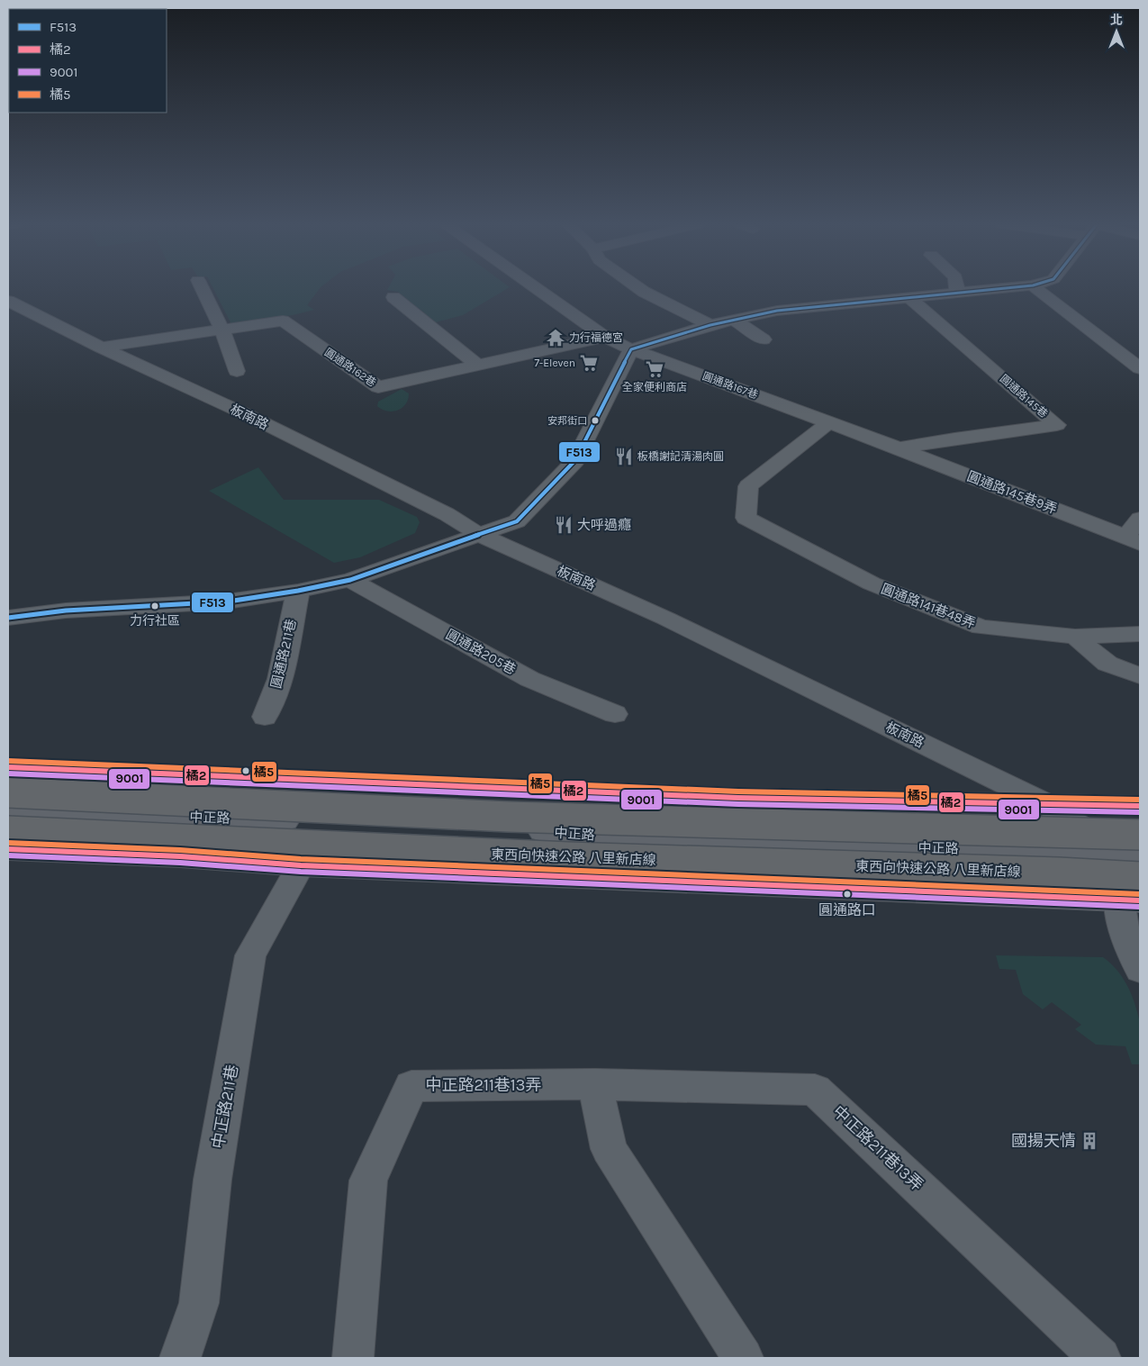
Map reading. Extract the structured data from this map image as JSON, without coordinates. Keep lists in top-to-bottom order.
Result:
{
  "streets": {
    "highway": ["東西向快速公路 八里新店線"],
    "main road": ["中正路"],
    "street": [
      "圓通路162巷",
      "圓通路167巷",
      "圓通路145巷",
      "板南路",
      "圓通路145巷9弄",
      "圓通路141巷48弄",
      "圓通路205巷",
      "圓通路211巷",
      "中正路211巷13弄",
      "中正路211巷"
    ]
  },
  "crossings": [
    ["圓通路162巷", "圓通路167巷"],
    ["圓通路162巷", "板南路"],
    ["圓通路167巷", "圓通路145巷"],
    ["圓通路167巷", "圓通路145巷9弄"],
    ["圓通路167巷", "圓通路141巷48弄"],
    ["圓通路145巷", "圓通路145巷9弄"],
    ["板南路", "中正路"],
    ["板南路", "東西向快速公路 八里新店線"],
    ["中正路", "東西向快速公路 八里新店線"]
  ],
  "places": {
    "temple": ["力行福德宮"],
    "supermarket": ["7-Eleven", "全家便利商店"],
    "other": ["安邦街口", "力行社區", "圓通路口"],
    "restaurant": ["板橋謝記清湯肉圓", "大呼過癮"],
    "building": ["國揚天情"]
  },
  "lines": [
    "transit line F513",
    "transit line 橘5",
    "transit line 橘2",
    "transit line 9001"
  ],
  "legend": [
    "F513",
    "橘2",
    "9001",
    "橘5"
  ],
  "north": "top"
}
